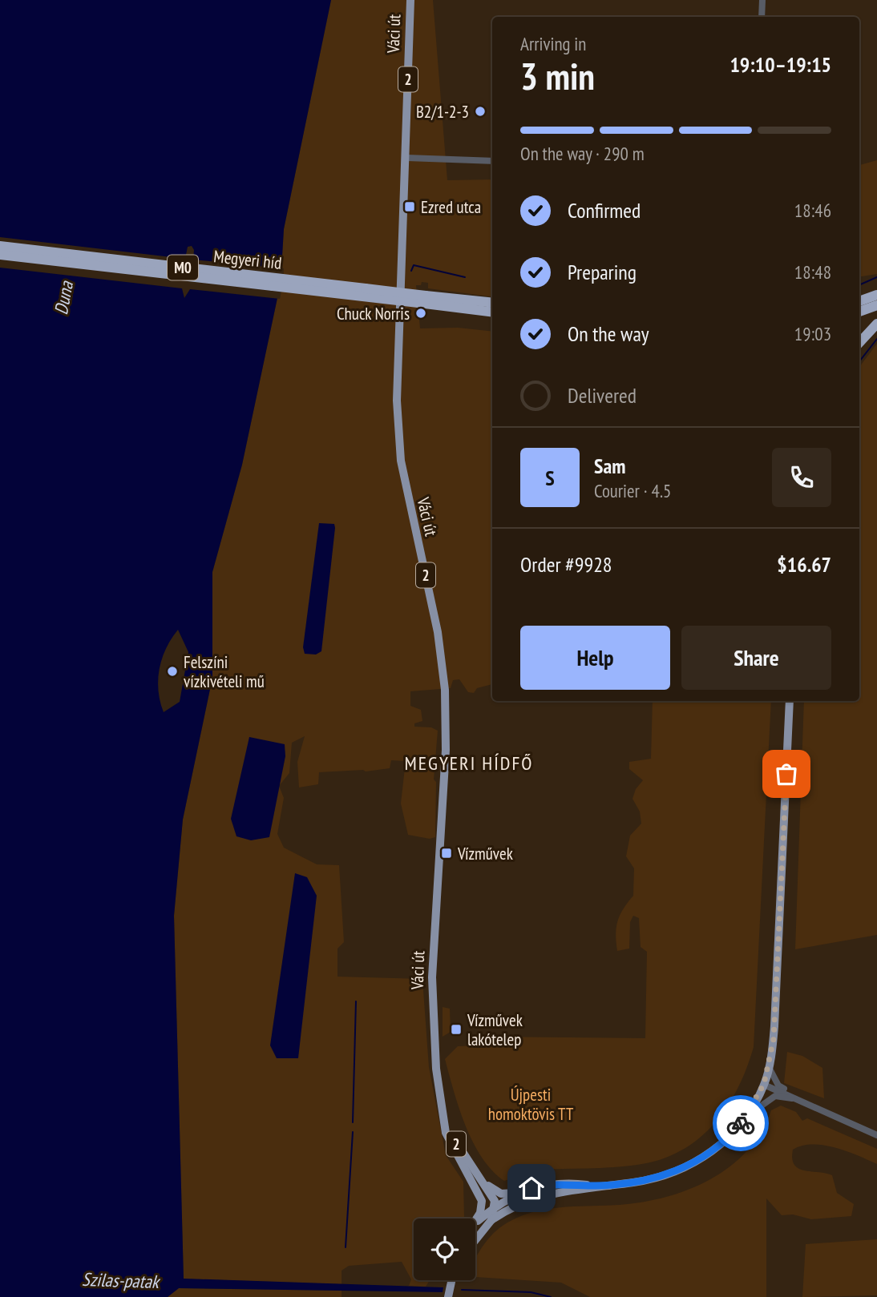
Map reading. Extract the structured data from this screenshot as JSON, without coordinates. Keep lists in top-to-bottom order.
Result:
{
  "streets": {
    "highway": ["Megyeri híd", "M0"],
    "main road": ["Váci út", "2"]
  },
  "crossings": [
    ["Megyeri híd", "M0"]
  ],
  "districts": ["MEGYERI HÍDFŐ"],
  "water": ["Duna", "Szilas-patak"],
  "parks": ["Újpesti homoktövis TT"],
  "places": {
    "other": ["B2/1-2-3", "Chuck Norris", "Felszíni vízkivételi mű"],
    "transit": ["Ezred utca", "Vízművek", "Vízművek lakótelep"]
  },
  "page": {
    "heading": ["3 min", "Arriving in", "19:10–19:15"],
    "panel": [
      "Sam",
      "Courier · 4.5",
      "Order #9928",
      "$16.67"
    ],
    "bar": "On the way · 290 m",
    "list": [
      ["Confirmed", "18:46"],
      ["Preparing", "18:48"],
      ["On the way", "19:03"],
      "Delivered"
    ],
    "round": "S",
    "buttons": ["Help", "Share"]
  }
}
